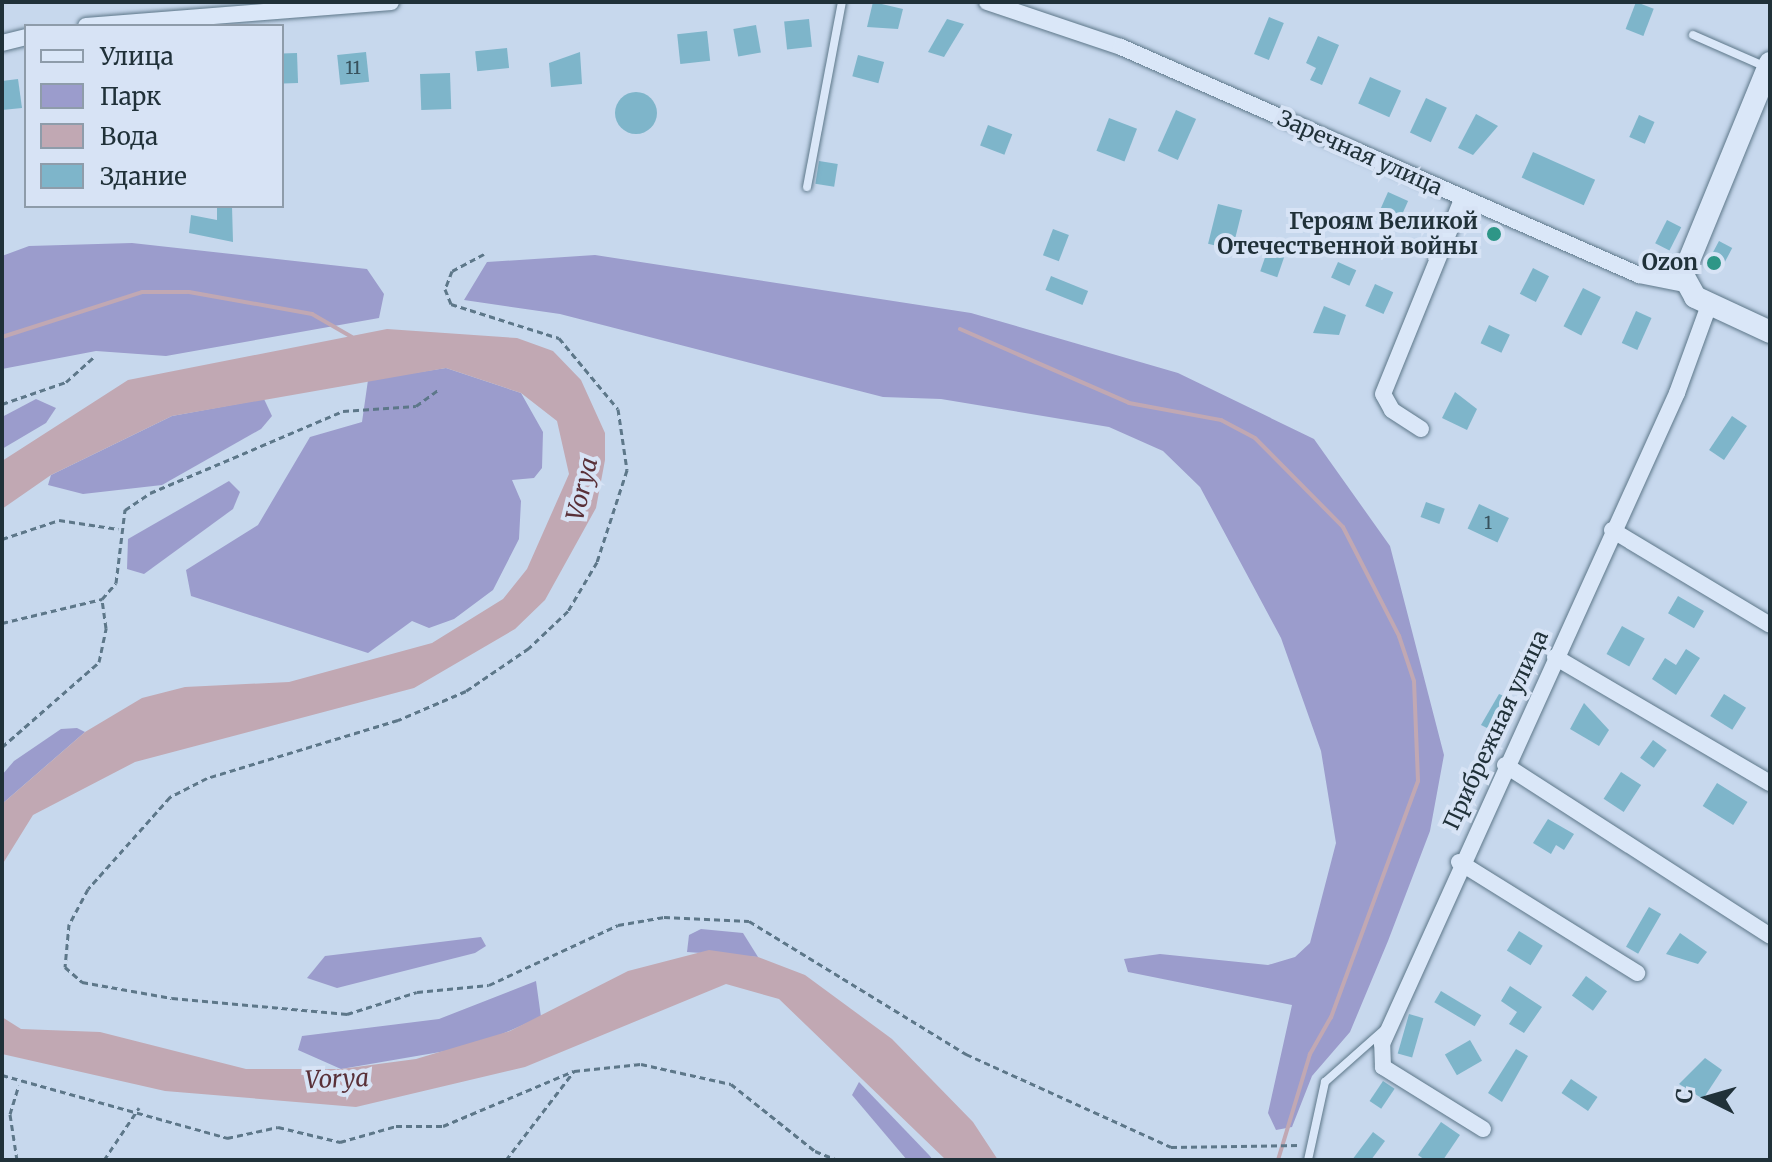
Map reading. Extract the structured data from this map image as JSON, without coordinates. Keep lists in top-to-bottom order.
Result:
{
  "streets": {
    "street": ["Заречная улица", "Прибрежная улица"]
  },
  "water": ["Vorya"],
  "places": ["Героям Великой Отечественной войны", "Ozon"],
  "house_numbers": ["11", "1"],
  "legend": [
    "Улица",
    "Парк",
    "Вода",
    "Здание"
  ],
  "north": "left"
}
